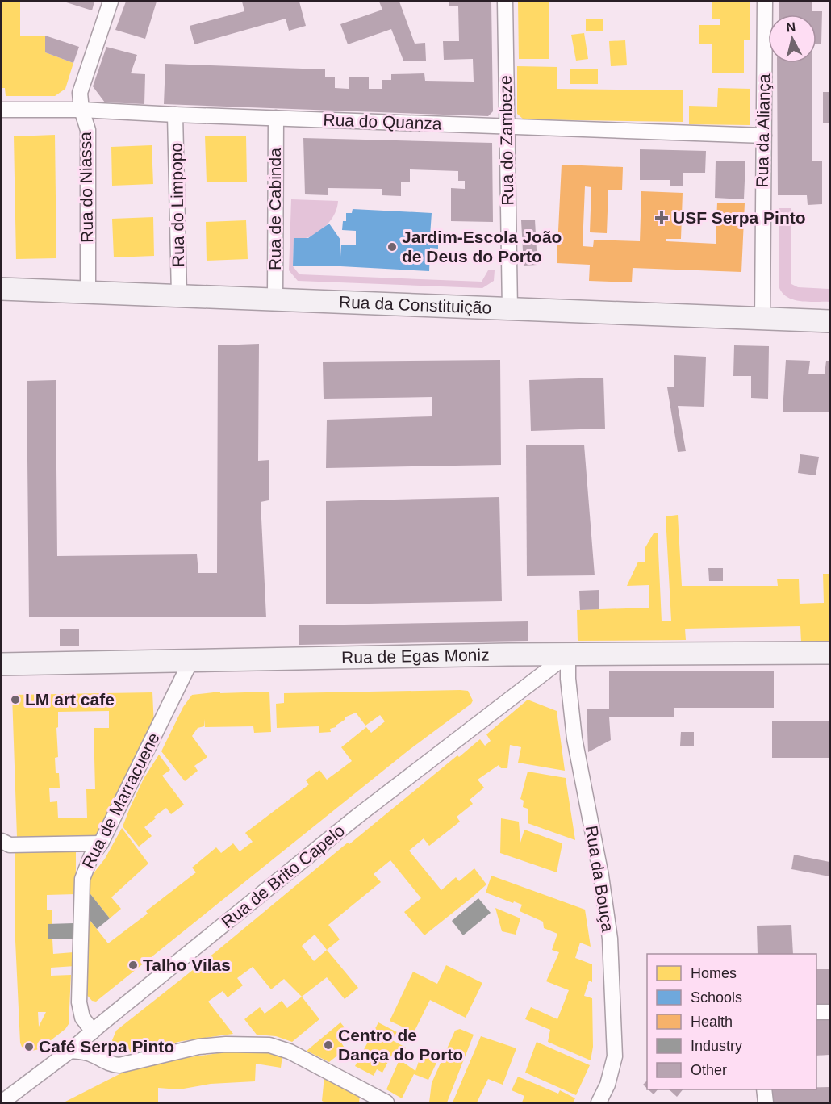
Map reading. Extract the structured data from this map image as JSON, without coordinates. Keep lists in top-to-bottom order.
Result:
{
  "streets": {
    "main road": ["Rua da Constituição", "Rua de Egas Moniz"],
    "street": [
      "Rua do Quanza",
      "Rua da Aliança",
      "Rua do Zambeze",
      "Rua do Niassa",
      "Rua do Limpopo",
      "Rua de Cabinda",
      "Rua de Marracuene",
      "Rua de Brito Capelo",
      "Rua da Bouça"
    ]
  },
  "crossings": [
    ["Rua do Quanza", "Rua da Aliança"],
    ["Rua do Quanza", "Rua do Zambeze"],
    ["Rua do Quanza", "Rua do Niassa"],
    ["Rua do Quanza", "Rua do Limpopo"],
    ["Rua do Quanza", "Rua de Cabinda"],
    ["Rua da Aliança", "Rua da Constituição"],
    ["Rua do Zambeze", "Rua da Constituição"],
    ["Rua do Niassa", "Rua da Constituição"],
    ["Rua do Limpopo", "Rua da Constituição"],
    ["Rua de Cabinda", "Rua da Constituição"],
    ["Rua de Egas Moniz", "Rua de Marracuene"],
    ["Rua de Egas Moniz", "Rua de Brito Capelo"],
    ["Rua de Egas Moniz", "Rua da Bouça"],
    ["Rua de Marracuene", "Rua de Brito Capelo"],
    ["Rua de Brito Capelo", "Rua da Bouça"]
  ],
  "places": {
    "health": ["USF Serpa Pinto"],
    "other": [
      "Jardim-Escola João de Deus do Porto",
      "LM art cafe",
      "Talho Vilas",
      "Centro de Dança do Porto",
      "Café Serpa Pinto"
    ]
  },
  "legend": [
    "Homes",
    "Schools",
    "Health",
    "Industry",
    "Other"
  ],
  "north": "top"
}
